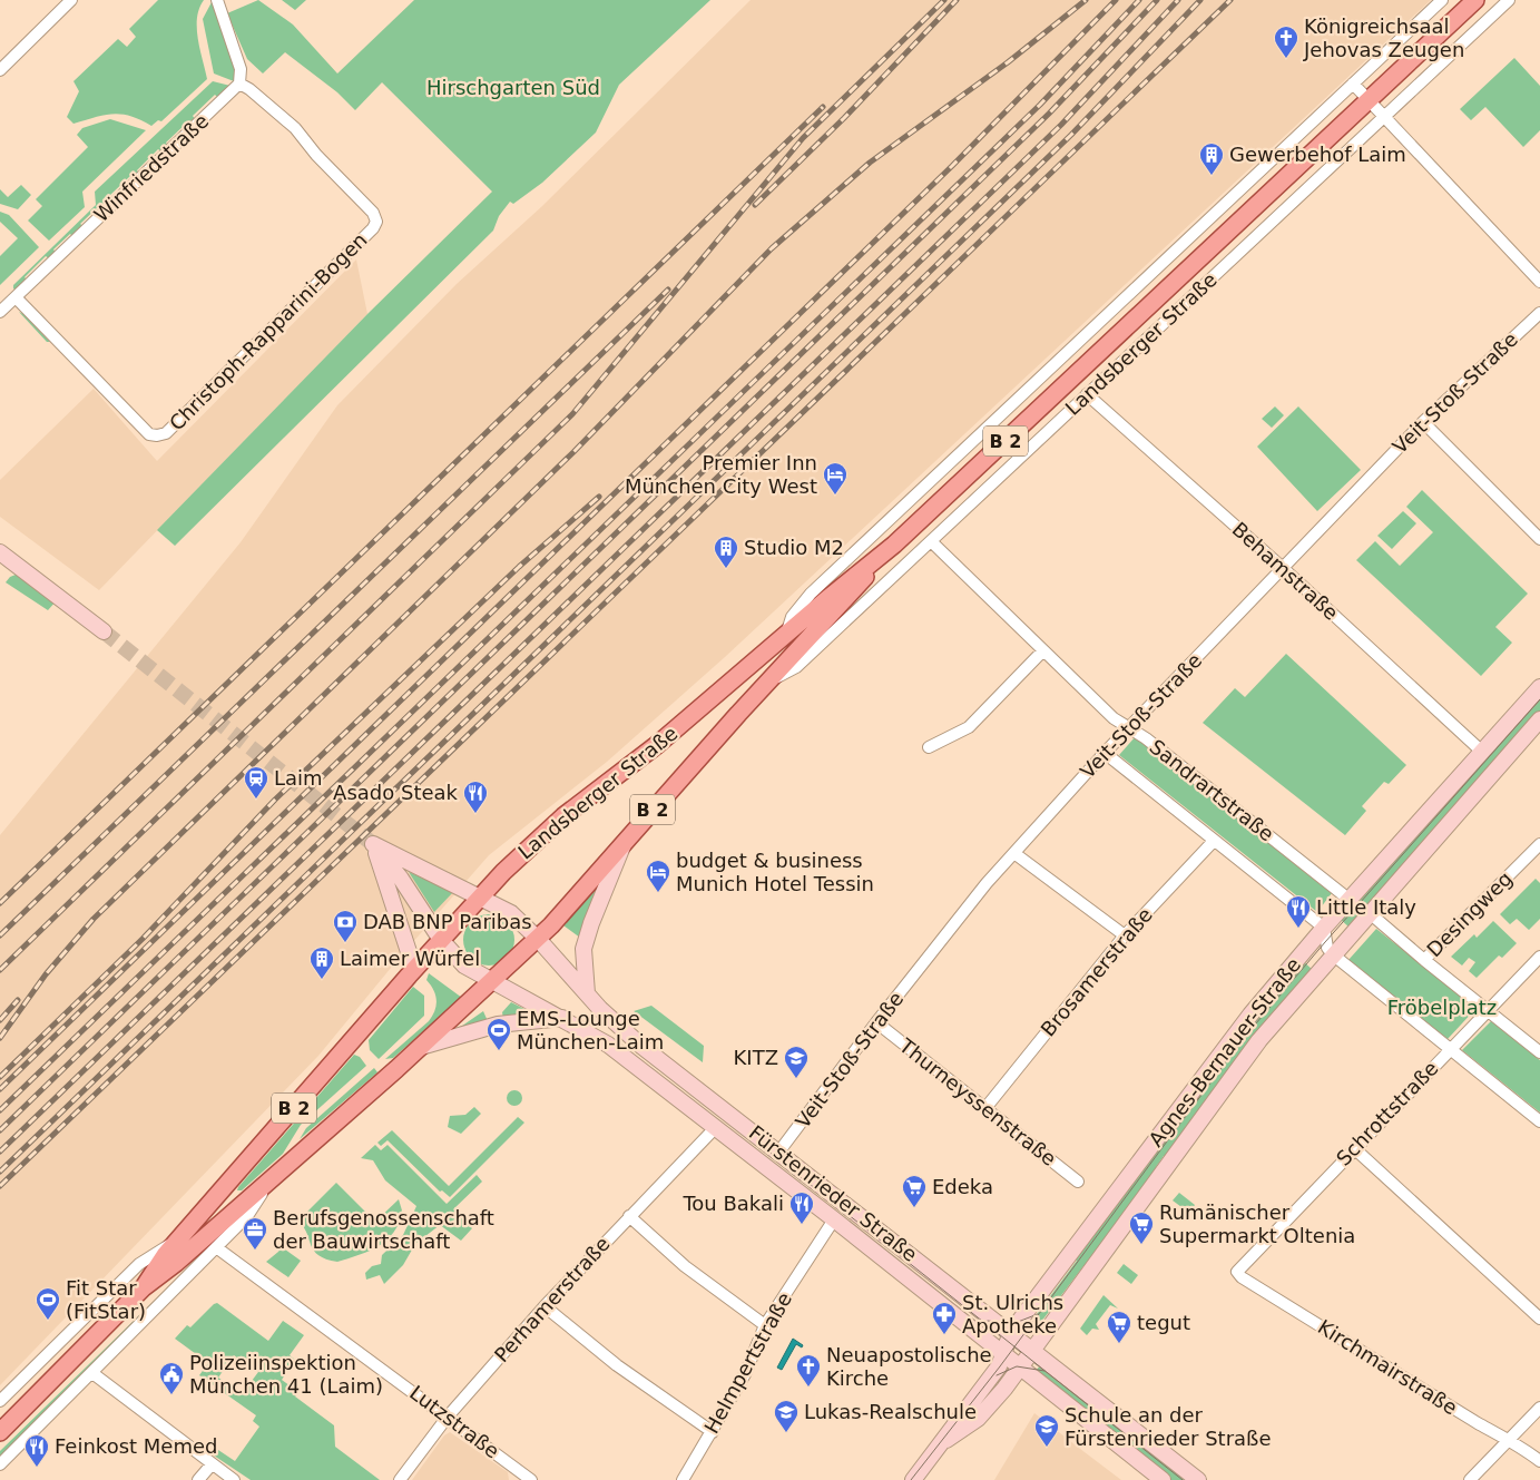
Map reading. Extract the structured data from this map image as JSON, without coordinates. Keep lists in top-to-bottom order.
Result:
{
  "streets": {
    "main road": [
      "Landsberger Straße",
      "B 2",
      "Agnes-Bernauer-Straße",
      "Fürstenrieder Straße"
    ],
    "street": [
      "Winfriedstraße",
      "Christoph-Rapparini-Bogen",
      "Veit-Stoß-Straße",
      "Behamstraße",
      "Sandrartstraße",
      "Desingweg",
      "Brosamerstraße",
      "Thurneyssenstraße",
      "Schrottstraße",
      "Perhamerstraße",
      "Helmpertstraße",
      "Kirchmairstraße",
      "Lutzstraße"
    ]
  },
  "crossings": [
    ["Winfriedstraße", "Christoph-Rapparini-Bogen"],
    ["Landsberger Straße", "Behamstraße"],
    ["Landsberger Straße", "Sandrartstraße"],
    ["Landsberger Straße", "Fürstenrieder Straße"],
    ["Landsberger Straße", "Lutzstraße"],
    ["Veit-Stoß-Straße", "Behamstraße"],
    ["Veit-Stoß-Straße", "Sandrartstraße"],
    ["Veit-Stoß-Straße", "Thurneyssenstraße"],
    ["Veit-Stoß-Straße", "Fürstenrieder Straße"],
    ["Behamstraße", "Agnes-Bernauer-Straße"],
    ["Sandrartstraße", "Brosamerstraße"],
    ["Sandrartstraße", "Agnes-Bernauer-Straße"],
    ["Brosamerstraße", "Thurneyssenstraße"],
    ["Agnes-Bernauer-Straße", "Fürstenrieder Straße"],
    ["Schrottstraße", "Kirchmairstraße"],
    ["Fürstenrieder Straße", "Perhamerstraße"],
    ["Fürstenrieder Straße", "Helmpertstraße"],
    ["Perhamerstraße", "Lutzstraße"]
  ],
  "parks": ["Hirschgarten Süd", "Fröbelplatz"],
  "places": {
    "church": ["Königreichsaal Jehovas Zeugen", "Neuapostolische Kirche"],
    "building": ["Gewerbehof Laim", "Studio M2", "Laimer Würfel"],
    "hotel": ["Premier Inn München City West", "budget & business Munich Hotel Tessin"],
    "station": ["Laim"],
    "restaurant": [
      "Asado Steak",
      "Little Italy",
      "Tou Bakali",
      "Feinkost Memed"
    ],
    "bank": ["DAB BNP Paribas"],
    "sports": ["EMS-Lounge München-Laim", "Fit Star (FitStar)"],
    "school or university": ["KITZ", "Lukas-Realschule", "Schule an der Fürstenrieder Straße"],
    "supermarket": ["Edeka", "Rumänischer Supermarkt Oltenia", "tegut"],
    "office": ["Berufsgenossenschaft der Bauwirtschaft"],
    "pharmacy": ["St. Ulrichs Apotheke"],
    "public building": ["Polizeiinspektion München 41 (Laim)"]
  }
}
